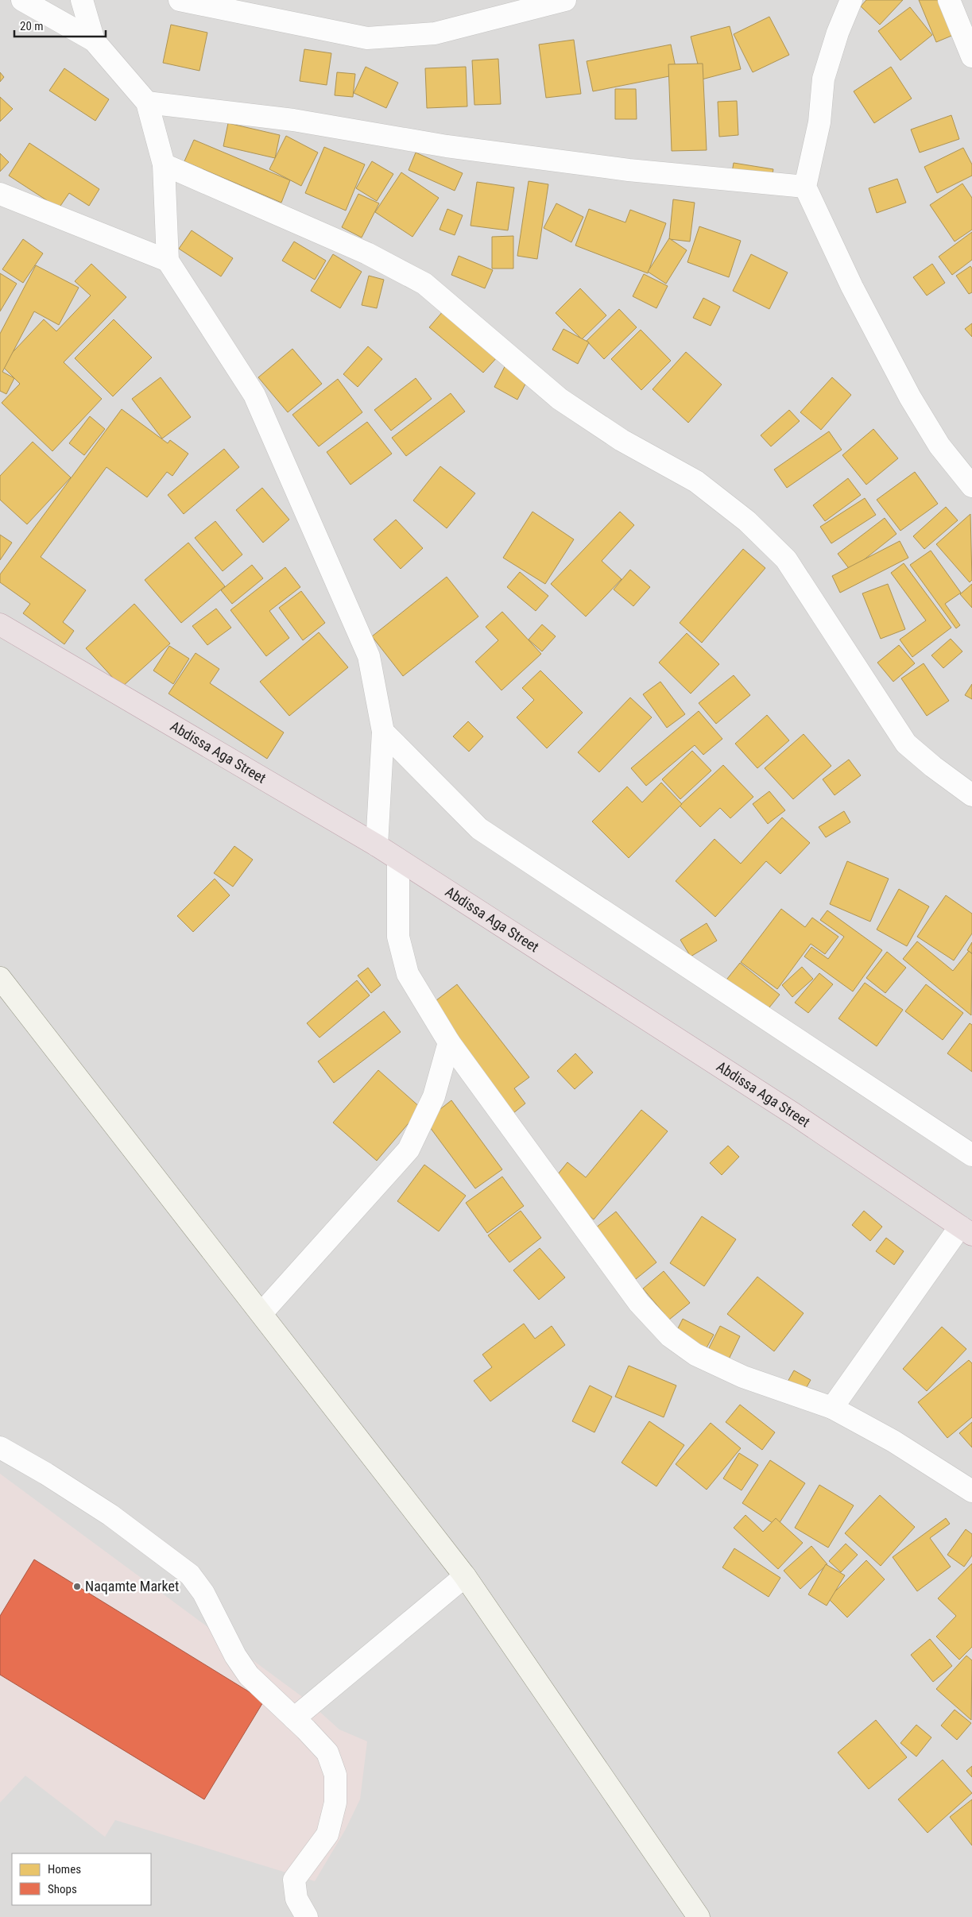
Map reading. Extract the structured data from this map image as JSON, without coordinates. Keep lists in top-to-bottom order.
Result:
{
  "streets": {
    "highway": ["Abdissa Aga Street"]
  },
  "places": ["Naqamte Market"],
  "legend": ["Homes", "Shops"],
  "scale_bar": "20 m"
}
